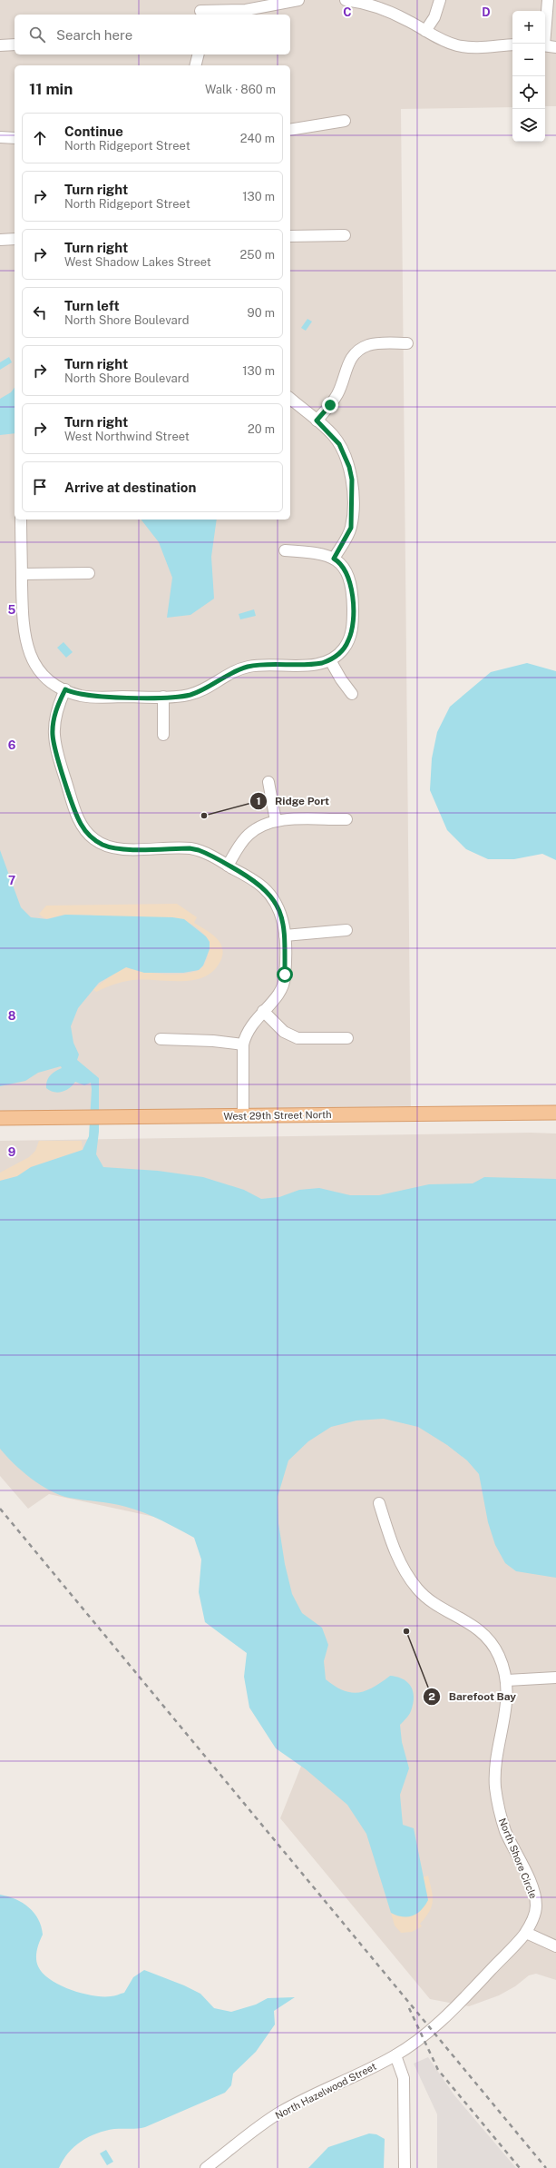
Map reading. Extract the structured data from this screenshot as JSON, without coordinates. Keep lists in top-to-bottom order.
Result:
{
  "streets": {
    "main road": ["West 29th Street North"],
    "street": ["North Shore Circle", "North Hazelwood Street"]
  },
  "crossings": [
    ["North Shore Circle", "North Hazelwood Street"]
  ],
  "places": ["Ridge Port", "Barefoot Bay"],
  "page": {
    "map_buttons": ["+", "−"],
    "search": "Search here",
    "heading": ["11 min", "Walk · 860 m"],
    "list": [
      ["Continue", "North Ridgeport Street", "240 m"],
      ["Turn right", "North Ridgeport Street", "130 m"],
      ["Turn right", "West Shadow Lakes Street", "250 m"],
      ["Turn left", "North Shore Boulevard", "90 m"],
      ["Turn right", "North Shore Boulevard", "130 m"],
      ["Turn right", "West Northwind Street", "20 m"],
      "Arrive at destination"
    ]
  },
  "grid": {
    "columns": ["C", "D"],
    "rows": [
      "5",
      "6",
      "7",
      "8",
      "9"
    ]
  }
}
